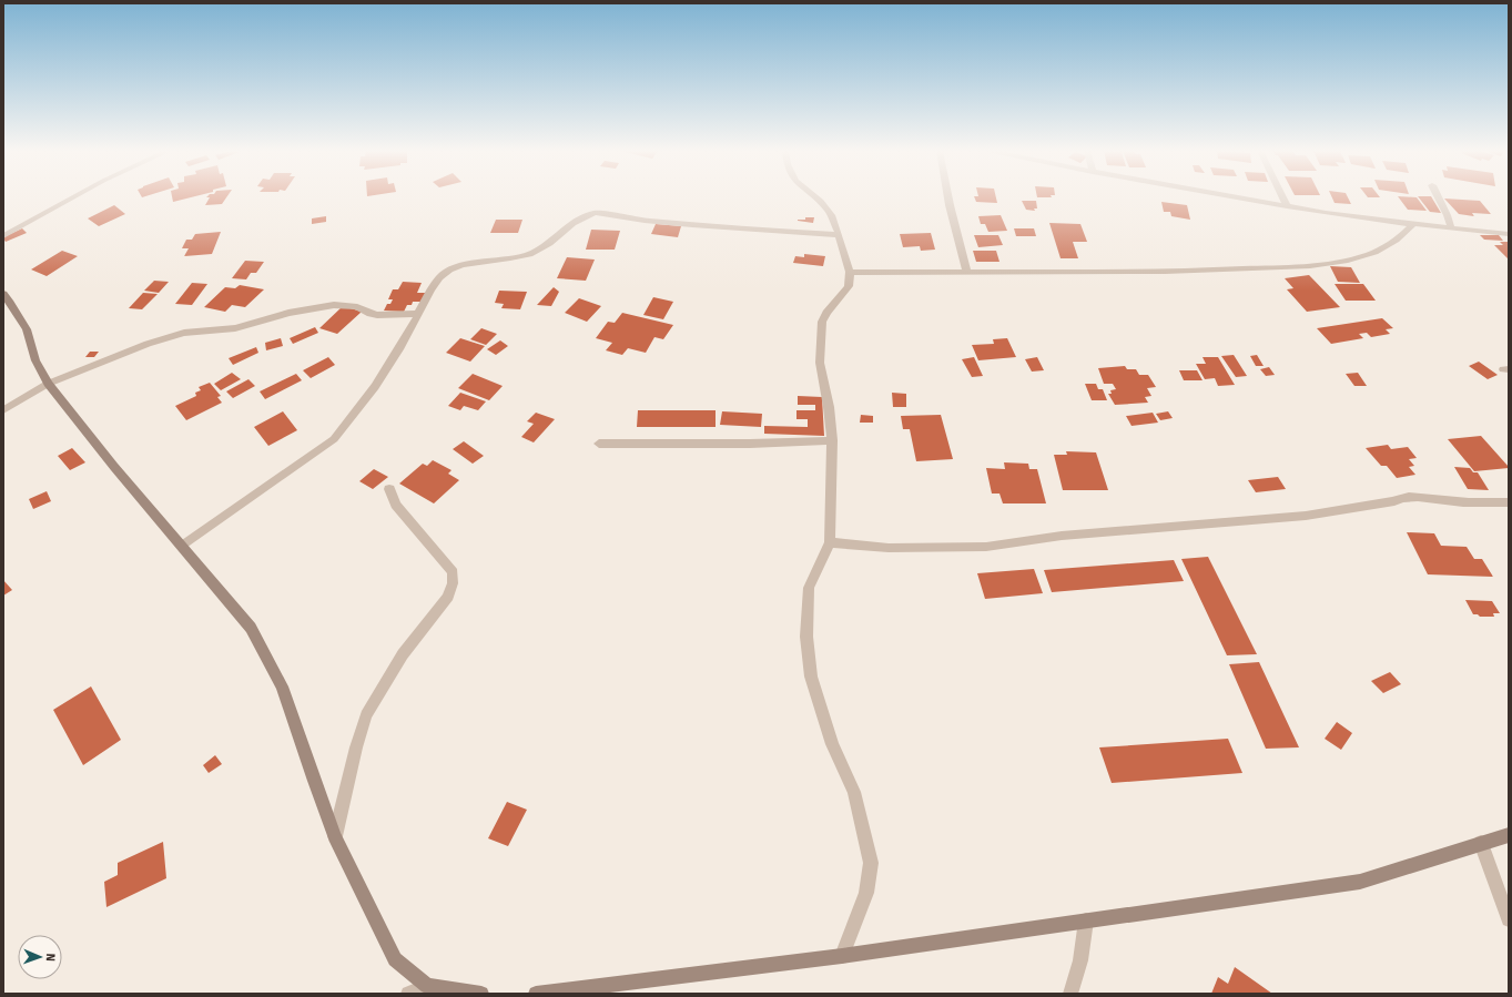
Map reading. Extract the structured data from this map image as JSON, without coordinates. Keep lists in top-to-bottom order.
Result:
{
  "north": "right"
}
